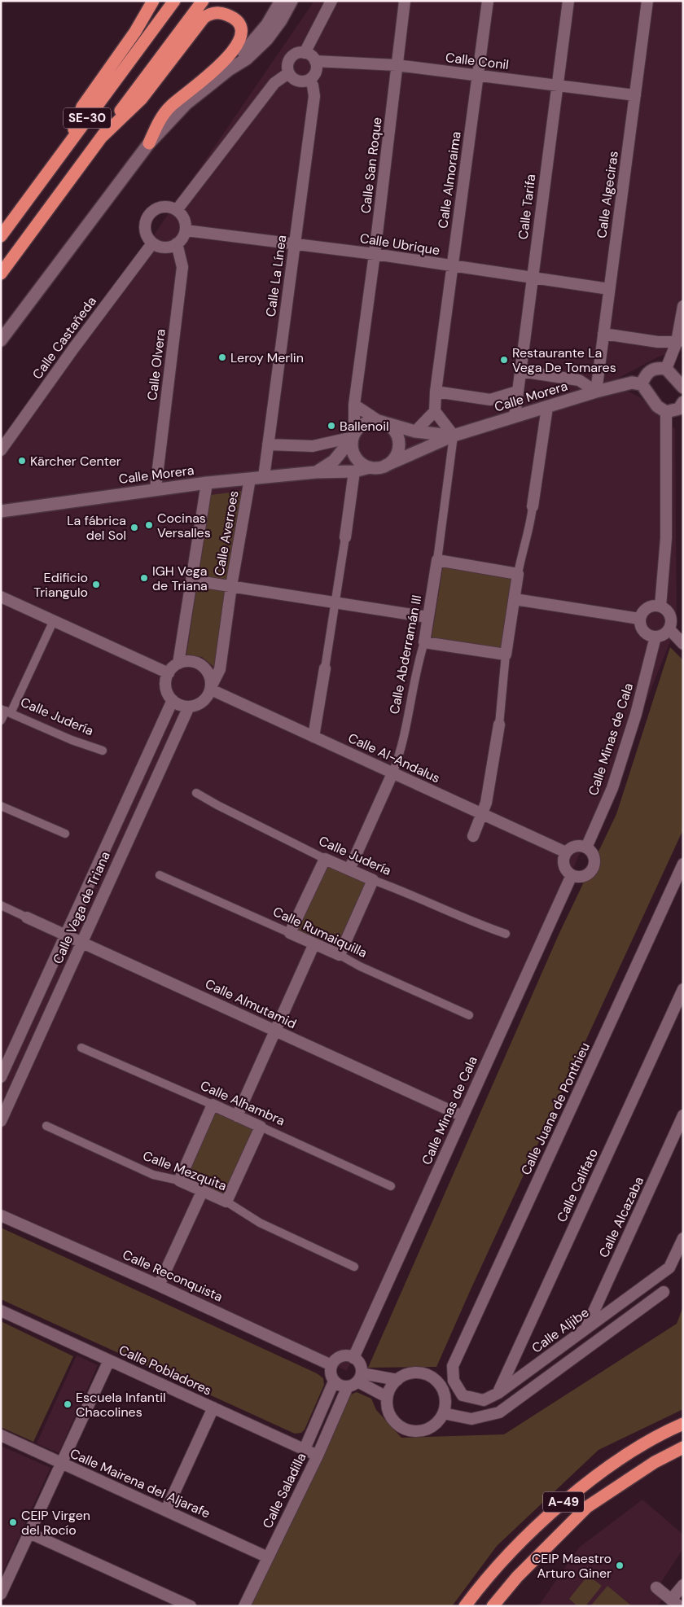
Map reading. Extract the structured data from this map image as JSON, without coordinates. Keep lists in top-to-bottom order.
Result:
{
  "streets": {
    "highway": ["SE-30", "A-49"],
    "street": [
      "Calle Conil",
      "Calle San Roque",
      "Calle Almoraima",
      "Calle Algeciras",
      "Calle Tarifa",
      "Calle Ubrique",
      "Calle La Línea",
      "Calle Castañeda",
      "Calle Olvera",
      "Calle Morera",
      "Calle Averroes",
      "Calle Abderramán III",
      "Calle Judería",
      "Calle Minas de Cala",
      "Calle Al-Andalus",
      "Calle Vega de Triana",
      "Calle Rumaiquilla",
      "Calle Almutamid",
      "Calle Alhambra",
      "Calle Juana de Ponthieu",
      "Calle Mezquita",
      "Calle Califato",
      "Calle Alcazaba",
      "Calle Reconquista",
      "Calle Aljibe",
      "Calle Pobladores",
      "Calle Mairena del Aljarafe",
      "Calle Saladilla"
    ]
  },
  "crossings": [
    ["Calle Conil", "Calle San Roque"],
    ["Calle Conil", "Calle Almoraima"],
    ["Calle Conil", "Calle Algeciras"],
    ["Calle Conil", "Calle Tarifa"],
    ["Calle Conil", "Calle La Línea"],
    ["Calle San Roque", "Calle Ubrique"],
    ["Calle San Roque", "Calle Morera"],
    ["Calle Almoraima", "Calle Ubrique"],
    ["Calle Algeciras", "Calle Ubrique"],
    ["Calle Algeciras", "Calle Morera"],
    ["Calle Tarifa", "Calle Ubrique"],
    ["Calle Tarifa", "Calle Morera"],
    ["Calle Ubrique", "Calle La Línea"],
    ["Calle Ubrique", "Calle Castañeda"],
    ["Calle Ubrique", "Calle Olvera"],
    ["Calle La Línea", "Calle Morera"],
    ["Calle Castañeda", "Calle Olvera"],
    ["Calle Olvera", "Calle Morera"],
    ["Calle Morera", "Calle Averroes"],
    ["Calle Morera", "Calle Abderramán III"],
    ["Calle Averroes", "Calle Al-Andalus"],
    ["Calle Averroes", "Calle Vega de Triana"],
    ["Calle Abderramán III", "Calle Judería"],
    ["Calle Abderramán III", "Calle Al-Andalus"],
    ["Calle Minas de Cala", "Calle Al-Andalus"],
    ["Calle Minas de Cala", "Calle Almutamid"],
    ["Calle Minas de Cala", "Calle Reconquista"],
    ["Calle Minas de Cala", "Calle Saladilla"],
    ["Calle Al-Andalus", "Calle Vega de Triana"],
    ["Calle Vega de Triana", "Calle Almutamid"],
    ["Calle Juana de Ponthieu", "Calle Aljibe"],
    ["Calle Califato", "Calle Aljibe"],
    ["Calle Alcazaba", "Calle Aljibe"],
    ["Calle Reconquista", "Calle Saladilla"],
    ["Calle Pobladores", "Calle Saladilla"],
    ["Calle Mairena del Aljarafe", "Calle Saladilla"]
  ],
  "places": [
    "Leroy Merlin",
    "Restaurante La Vega De Tomares",
    "Ballenoil",
    "Kärcher Center",
    "Cocinas Versalles",
    "La fábrica del Sol",
    "IGH Vega de Triana",
    "Edificio Triangulo",
    "Escuela Infantil Chacolines",
    "CEIP Virgen del Rocío",
    "CEIP Maestro Arturo Giner"
  ]
}
